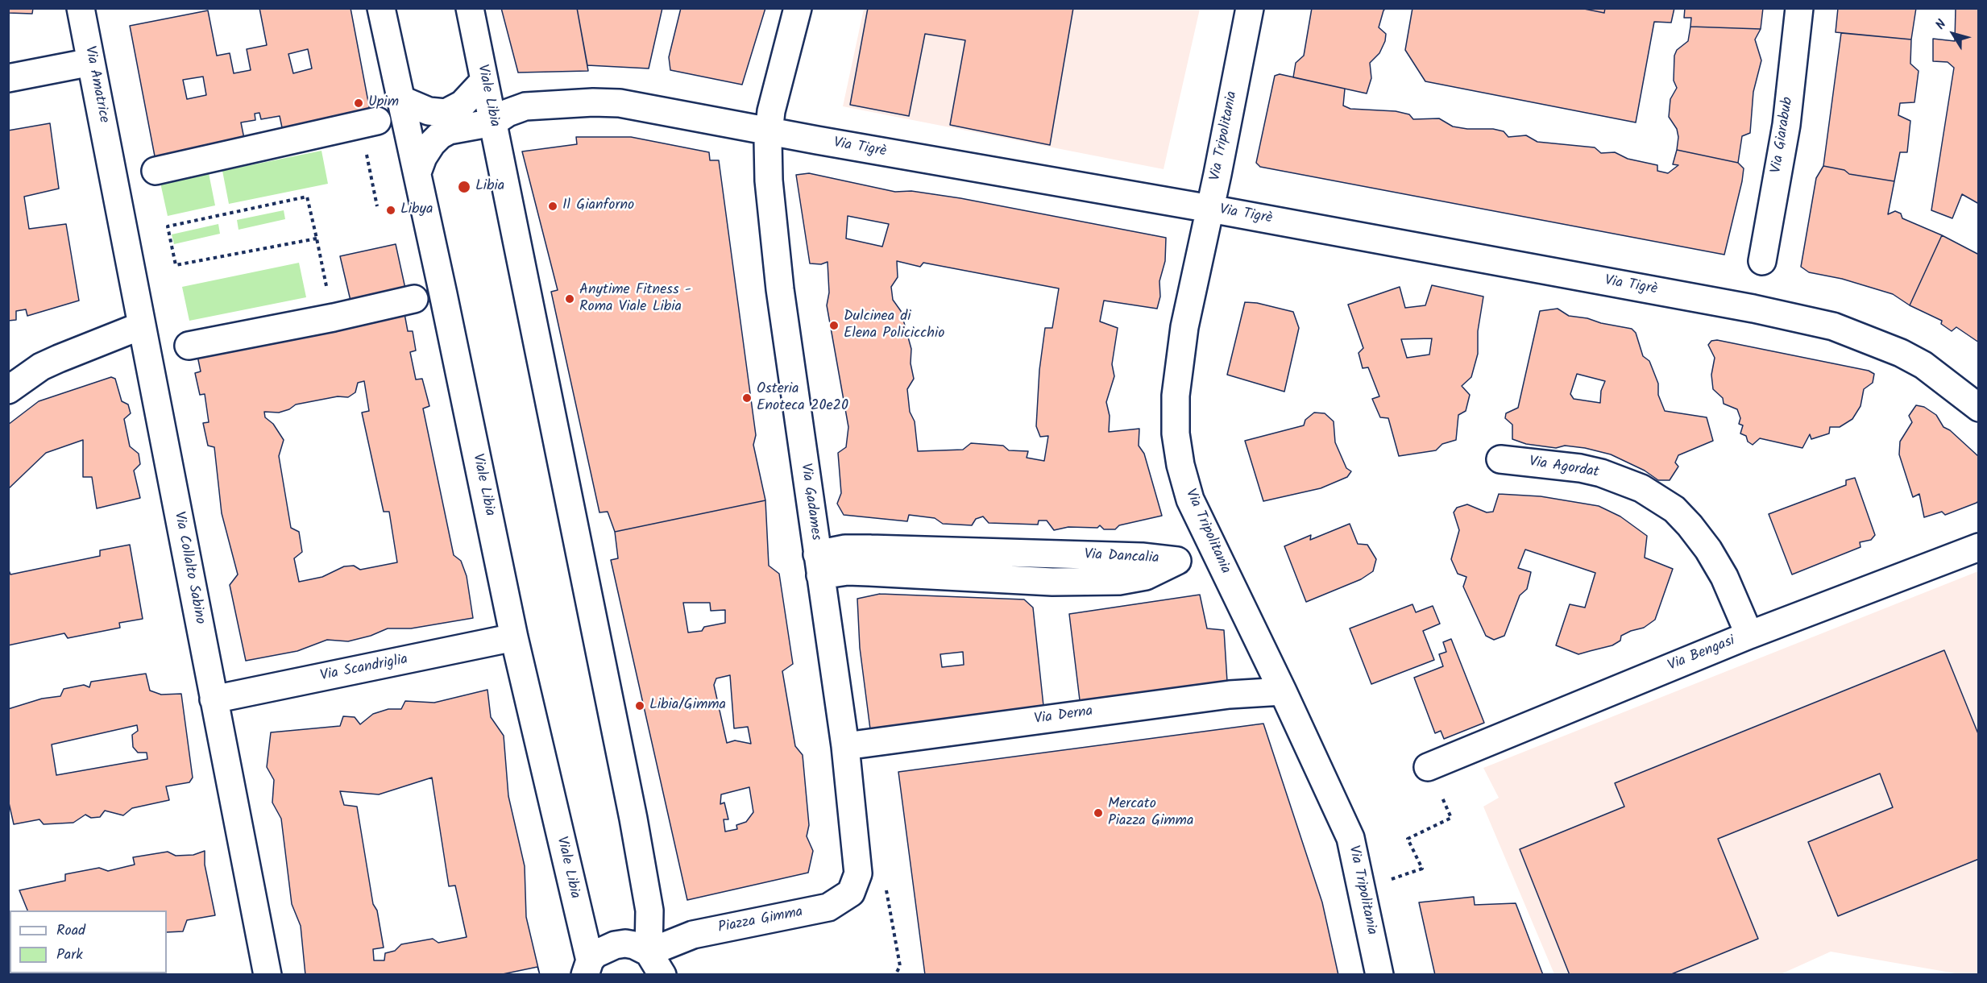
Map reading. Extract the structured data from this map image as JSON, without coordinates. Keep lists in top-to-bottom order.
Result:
{
  "streets": {
    "street": [
      "Via Amatrice",
      "Viale Libia",
      "Via Giarabub",
      "Via Tripolitania",
      "Via Tigrè",
      "Via Agordat",
      "Via Gadames",
      "Via Dancalia",
      "Via Collalto Sabino",
      "Via Bengasi",
      "Via Scandriglia",
      "Via Derna",
      "Piazza Gimma"
    ]
  },
  "crossings": [
    ["Via Amatrice", "Via Collalto Sabino"],
    ["Viale Libia", "Via Tigrè"],
    ["Viale Libia", "Via Scandriglia"],
    ["Viale Libia", "Piazza Gimma"],
    ["Via Tripolitania", "Via Tigrè"],
    ["Via Tripolitania", "Via Derna"],
    ["Via Tigrè", "Via Gadames"],
    ["Via Agordat", "Via Bengasi"],
    ["Via Gadames", "Via Dancalia"],
    ["Via Gadames", "Via Derna"],
    ["Via Gadames", "Piazza Gimma"],
    ["Via Collalto Sabino", "Via Scandriglia"]
  ],
  "places": [
    "Upim",
    "Libia",
    "Il Gianforno",
    "Libya",
    "Anytime Fitness - Roma Viale Libia",
    "Dulcinea di Elena Policicchio",
    "Osteria Enoteca 20e20",
    "Libia/Gimma",
    "Mercato Piazza Gimma"
  ],
  "legend": ["Road", "Park"],
  "north": "top left"
}
